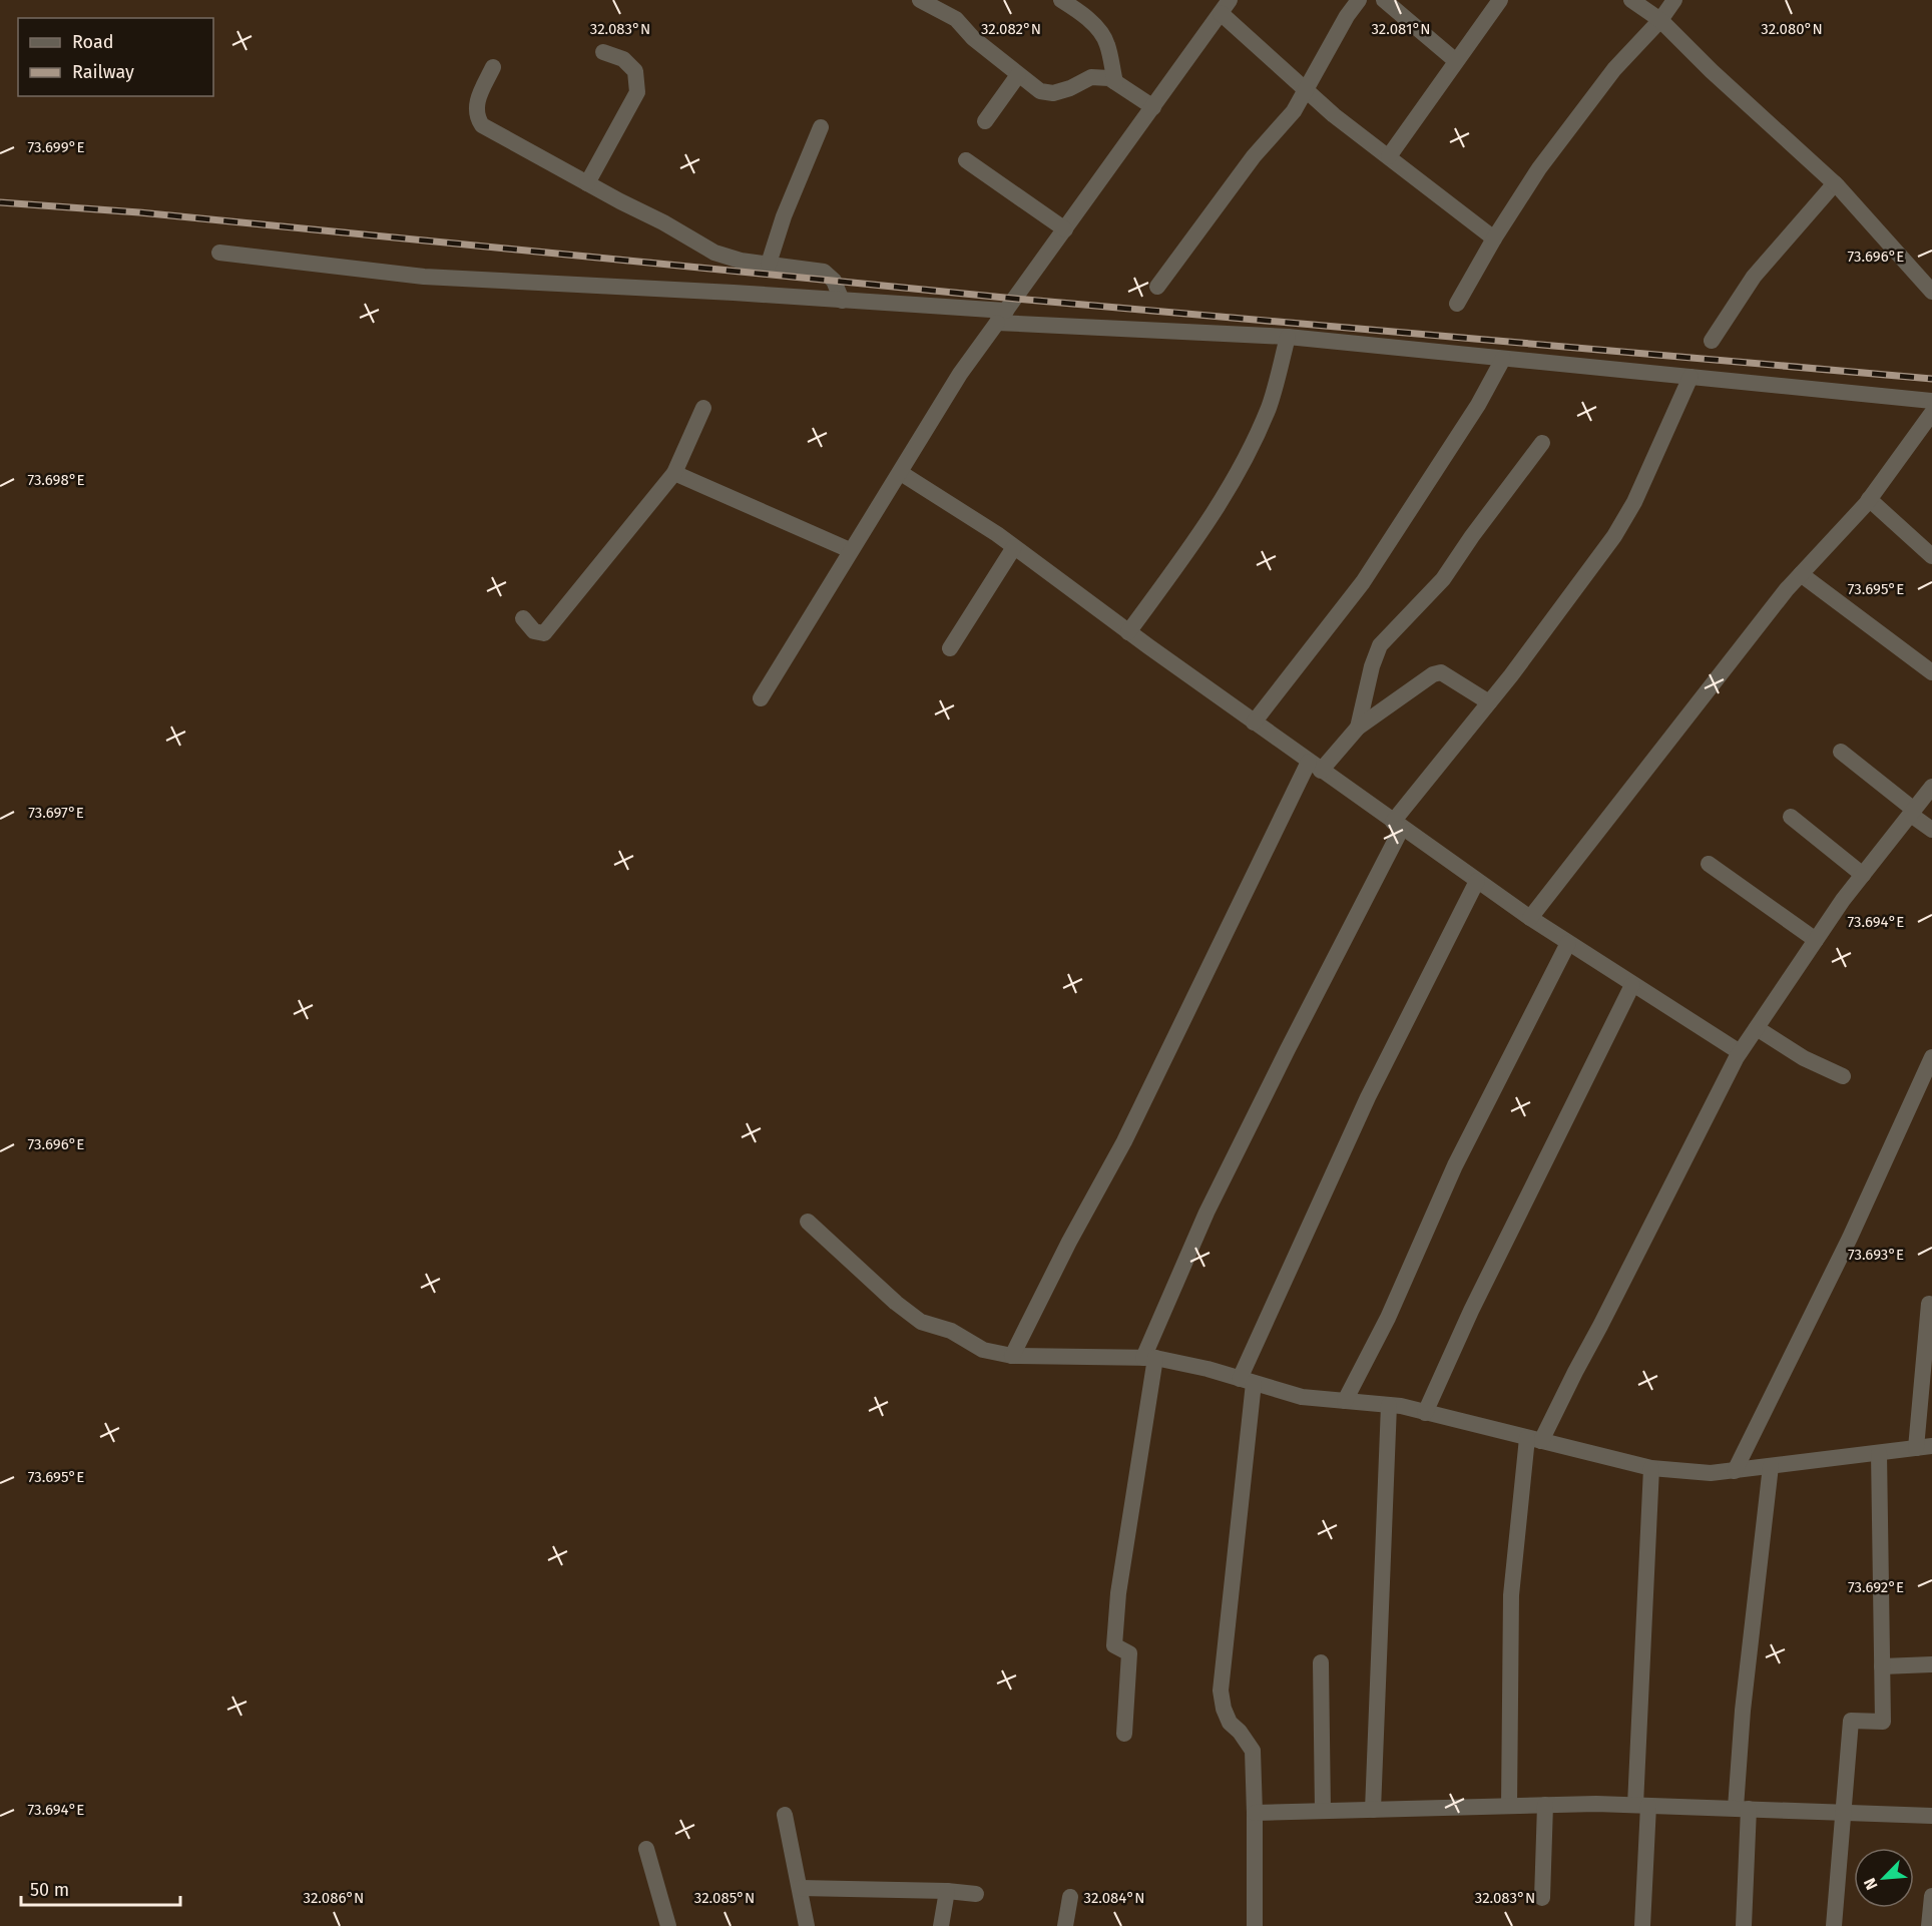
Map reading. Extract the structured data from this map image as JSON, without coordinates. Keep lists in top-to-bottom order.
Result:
{
  "legend": ["Road", "Railway"],
  "scale_bar": "50 m",
  "north": "bottom left",
  "coordinates": [
    "32.083°N",
    "32.082°N",
    "32.081°N",
    "32.080°N",
    "73.699°E",
    "73.696°E",
    "73.698°E",
    "73.695°E",
    "73.697°E",
    "73.694°E",
    "73.693°E",
    "73.692°E",
    "32.086°N",
    "32.085°N",
    "32.084°N"
  ]
}
